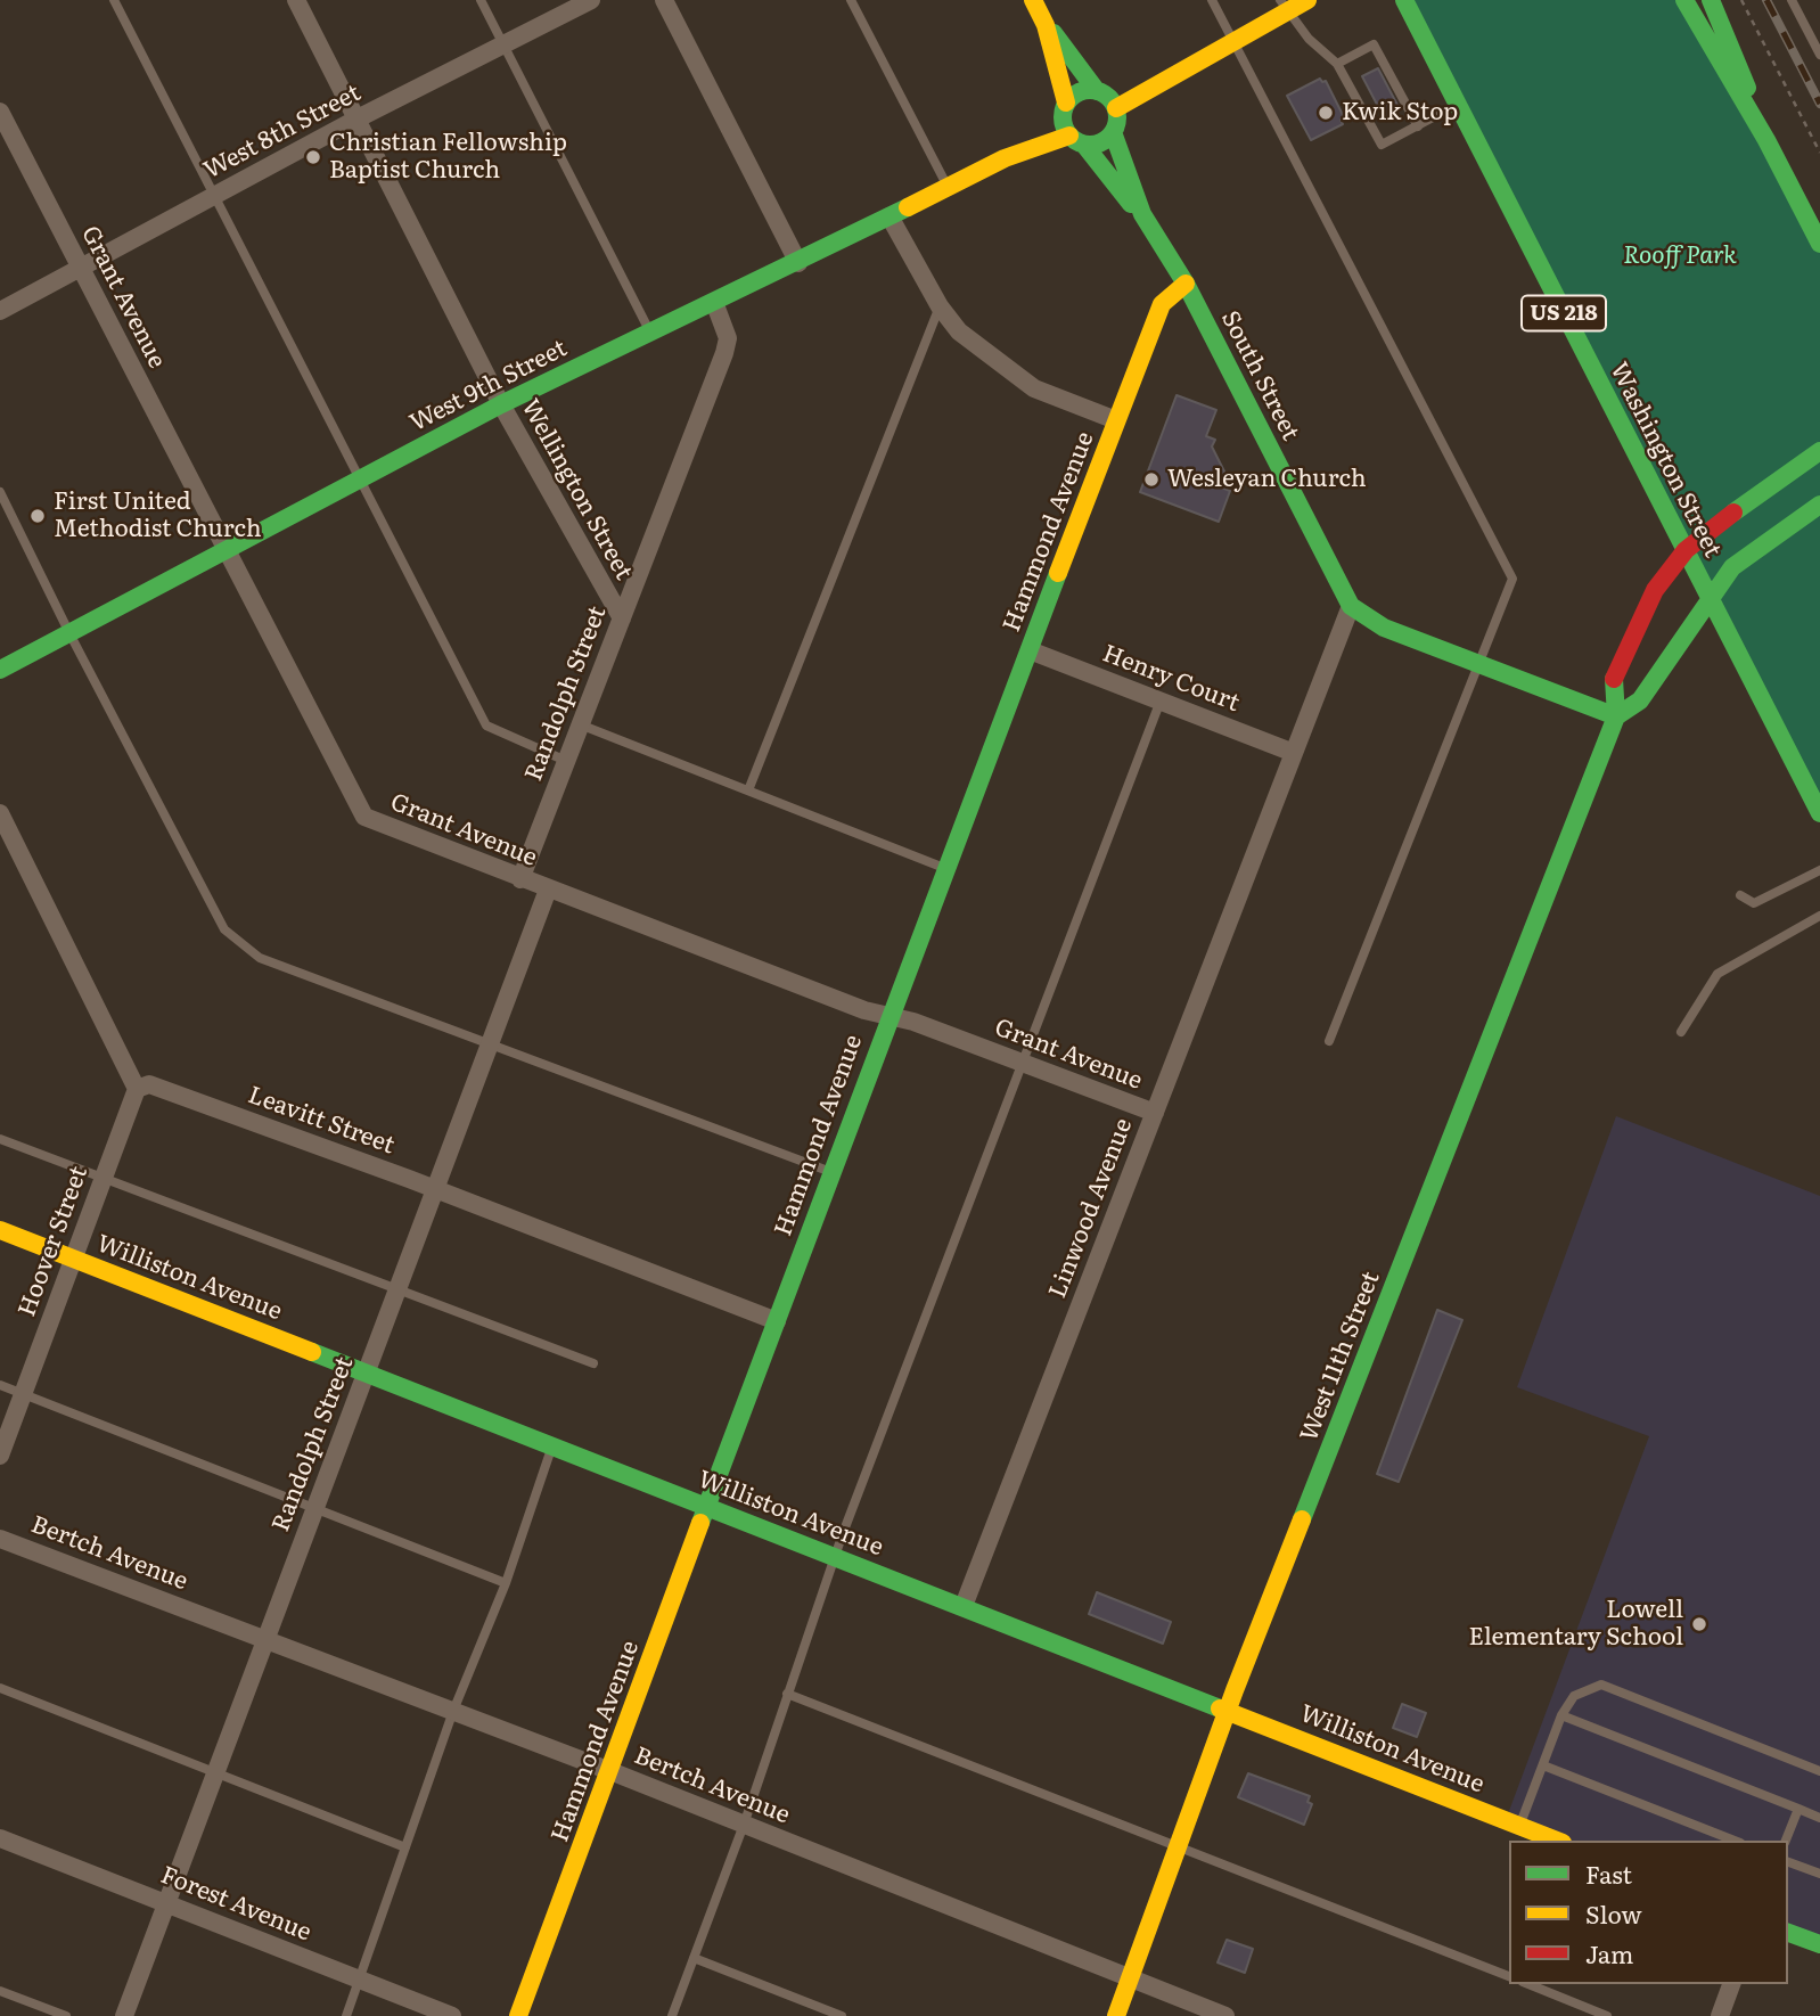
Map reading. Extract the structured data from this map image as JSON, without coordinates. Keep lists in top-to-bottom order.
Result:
{
  "streets": {
    "main road": [
      "US 218",
      "South Street",
      "West 9th Street",
      "Washington Street",
      "Hammond Avenue",
      "Williston Avenue",
      "West 11th Street"
    ],
    "street": [
      "West 8th Street",
      "Grant Avenue",
      "Wellington Street",
      "Henry Court",
      "Randolph Street",
      "Leavitt Street",
      "Linwood Avenue",
      "Hoover Street",
      "Bertch Avenue",
      "Forest Avenue"
    ]
  },
  "crossings": [
    ["West 8th Street", "Grant Avenue"],
    ["West 8th Street", "Wellington Street"],
    ["Grant Avenue", "West 9th Street"],
    ["Grant Avenue", "Hammond Avenue"],
    ["Grant Avenue", "Randolph Street"],
    ["Grant Avenue", "Linwood Avenue"],
    ["South Street", "West 9th Street"],
    ["South Street", "Hammond Avenue"],
    ["South Street", "Linwood Avenue"],
    ["South Street", "West 11th Street"],
    ["West 9th Street", "Wellington Street"],
    ["West 9th Street", "Randolph Street"],
    ["Washington Street", "West 11th Street"],
    ["Wellington Street", "Randolph Street"],
    ["Hammond Avenue", "Henry Court"],
    ["Hammond Avenue", "Leavitt Street"],
    ["Hammond Avenue", "Williston Avenue"],
    ["Hammond Avenue", "Bertch Avenue"],
    ["Henry Court", "Linwood Avenue"],
    ["Randolph Street", "Leavitt Street"],
    ["Randolph Street", "Williston Avenue"],
    ["Randolph Street", "Bertch Avenue"],
    ["Randolph Street", "Forest Avenue"],
    ["Leavitt Street", "Hoover Street"],
    ["Linwood Avenue", "Williston Avenue"],
    ["Hoover Street", "Williston Avenue"],
    ["Williston Avenue", "West 11th Street"],
    ["West 11th Street", "Bertch Avenue"]
  ],
  "parks": ["Rooff Park"],
  "places": [
    "Kwik Stop",
    "Christian Fellowship Baptist Church",
    "Wesleyan Church",
    "First United Methodist Church",
    "Lowell Elementary School"
  ],
  "legend": ["Fast", "Slow", "Jam"]
}
